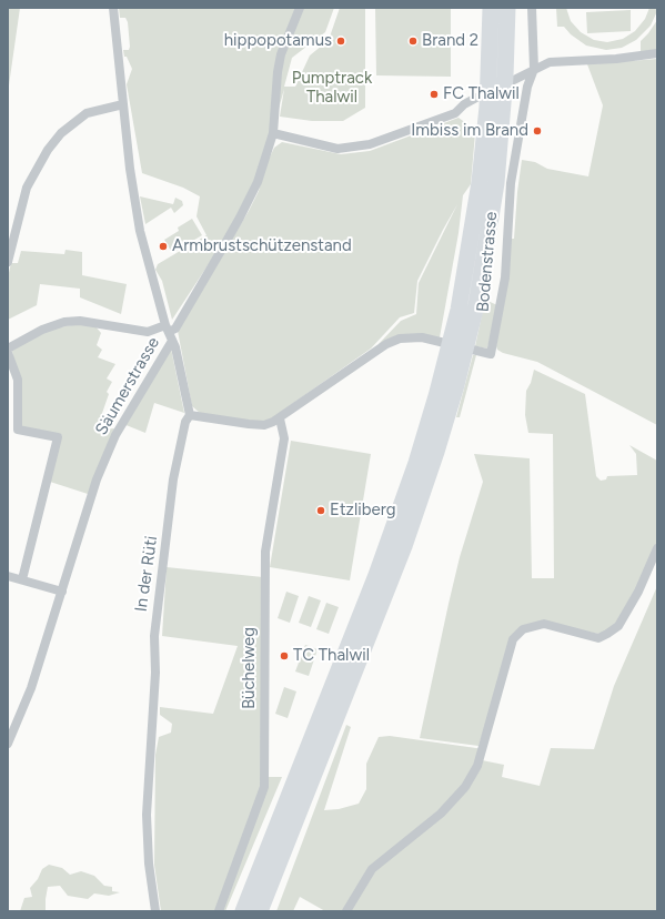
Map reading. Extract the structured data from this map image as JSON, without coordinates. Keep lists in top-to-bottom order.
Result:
{
  "streets": {
    "street": [
      "Bodenstrasse",
      "Säumerstrasse",
      "In der Rüti",
      "Büchelweg"
    ]
  },
  "crossings": [
    ["Bodenstrasse", "In der Rüti"],
    ["Bodenstrasse", "Büchelweg"]
  ],
  "parks": ["Pumptrack Thalwil"],
  "places": [
    "hippopotamus",
    "Brand 2",
    "FC Thalwil",
    "Imbiss im Brand",
    "Armbrustschützenstand",
    "Etzliberg",
    "TC Thalwil"
  ]
}
